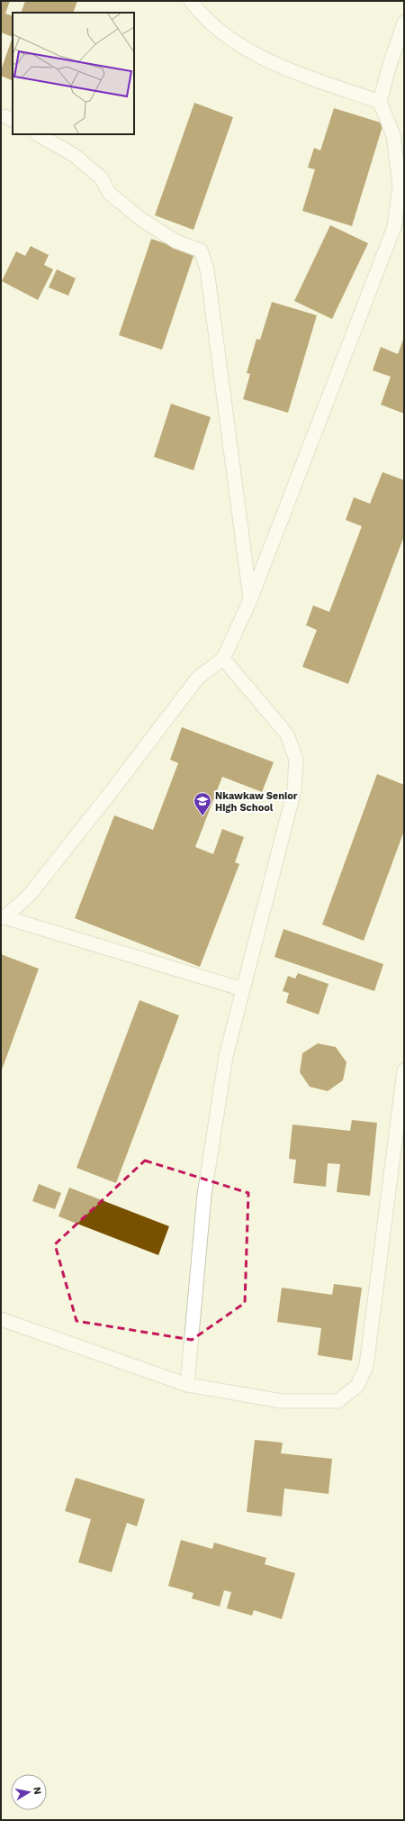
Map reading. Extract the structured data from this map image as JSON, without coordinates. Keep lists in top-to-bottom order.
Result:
{
  "places": {
    "school or university": ["Nkawkaw Senior High School"]
  },
  "north": "right"
}
